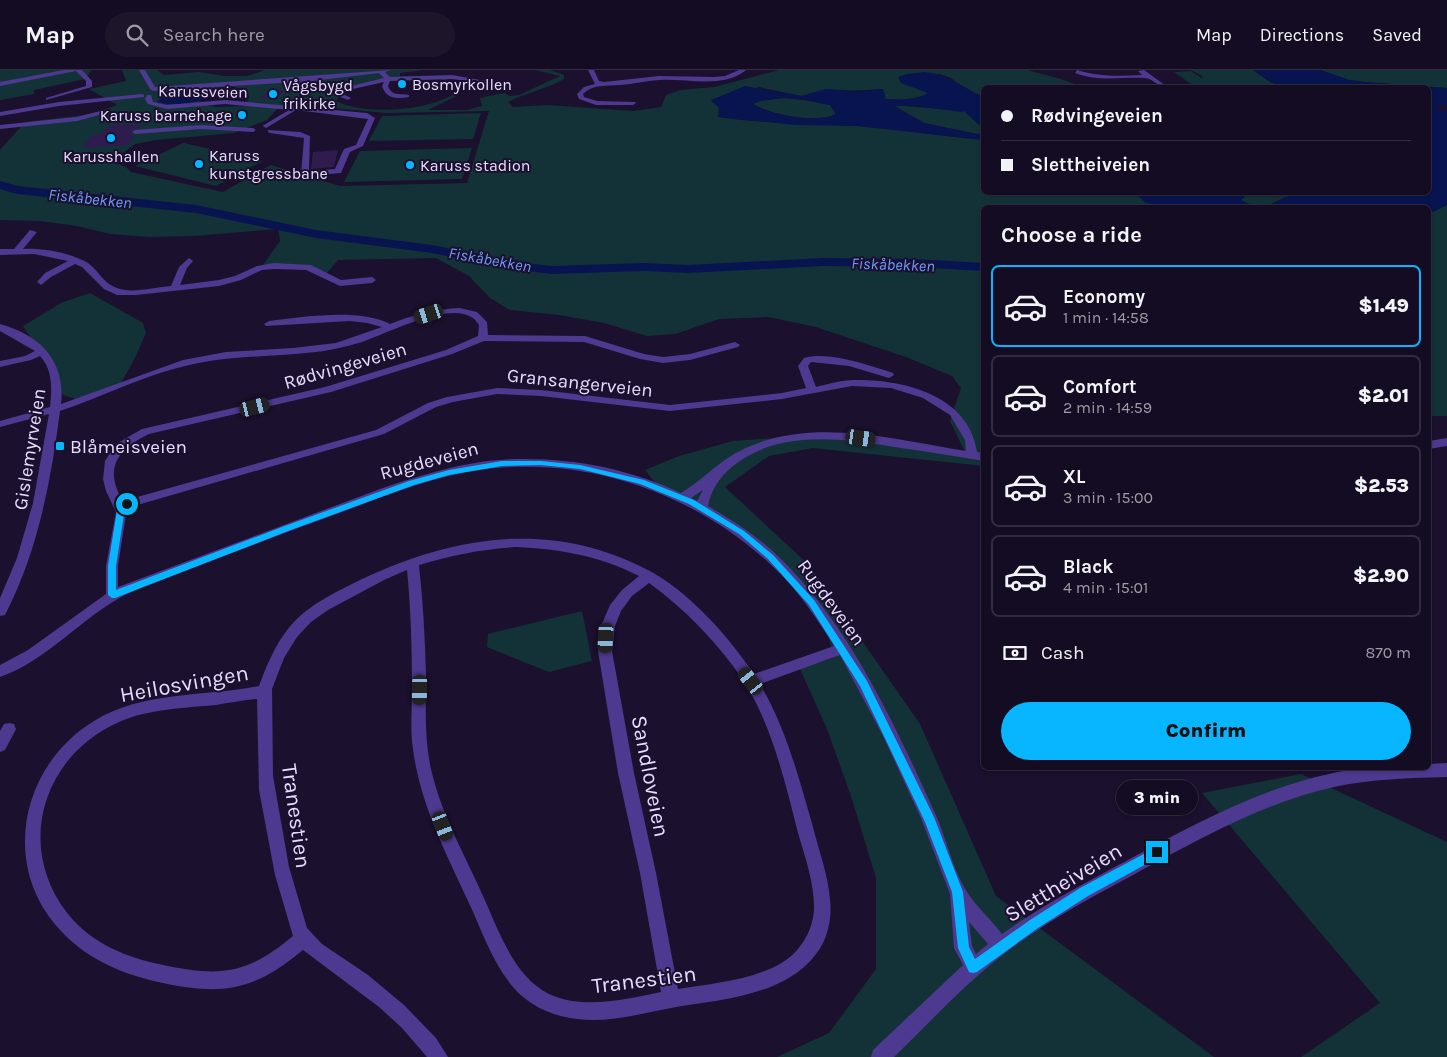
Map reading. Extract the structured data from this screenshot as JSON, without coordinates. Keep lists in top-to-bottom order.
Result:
{
  "streets": {
    "street": [
      "Karussveien",
      "Rødvingeveien",
      "Gransangerveien",
      "Gislemyrveien",
      "Rugdeveien",
      "Heilosvingen",
      "Sandloveien",
      "Tranestien",
      "Slettheiveien"
    ]
  },
  "crossings": [
    ["Rødvingeveien", "Gransangerveien"],
    ["Rugdeveien", "Slettheiveien"],
    ["Heilosvingen", "Tranestien"],
    ["Sandloveien", "Tranestien"]
  ],
  "water": ["Fiskåbekken"],
  "places": {
    "other": [
      "Bosmyrkollen",
      "Vågsbygd frikirke",
      "Karuss barnehage",
      "Karusshallen",
      "Karuss kunstgressbane",
      "Karuss stadion"
    ],
    "transit": ["Blåmeisveien"]
  },
  "page": {
    "header": "Map",
    "search": "Search here",
    "nav": ["Map", "Directions", "Saved"],
    "banner": ["Rødvingeveien", "Slettheiveien"],
    "heading": "Choose a ride",
    "list": [
      {
        "name": "Economy",
        "note": "1 min · 14:58",
        "value": "$1.49"
      },
      {
        "name": "Comfort",
        "note": "2 min · 14:59",
        "value": "$2.01"
      },
      {
        "name": "XL",
        "note": "3 min · 15:00",
        "value": "$2.53"
      },
      {
        "name": "Black",
        "note": "4 min · 15:01",
        "value": "$2.90"
      }
    ],
    "pay": ["Cash", "870 m"],
    "buttons": "Confirm",
    "bubble": "3 min"
  }
}
